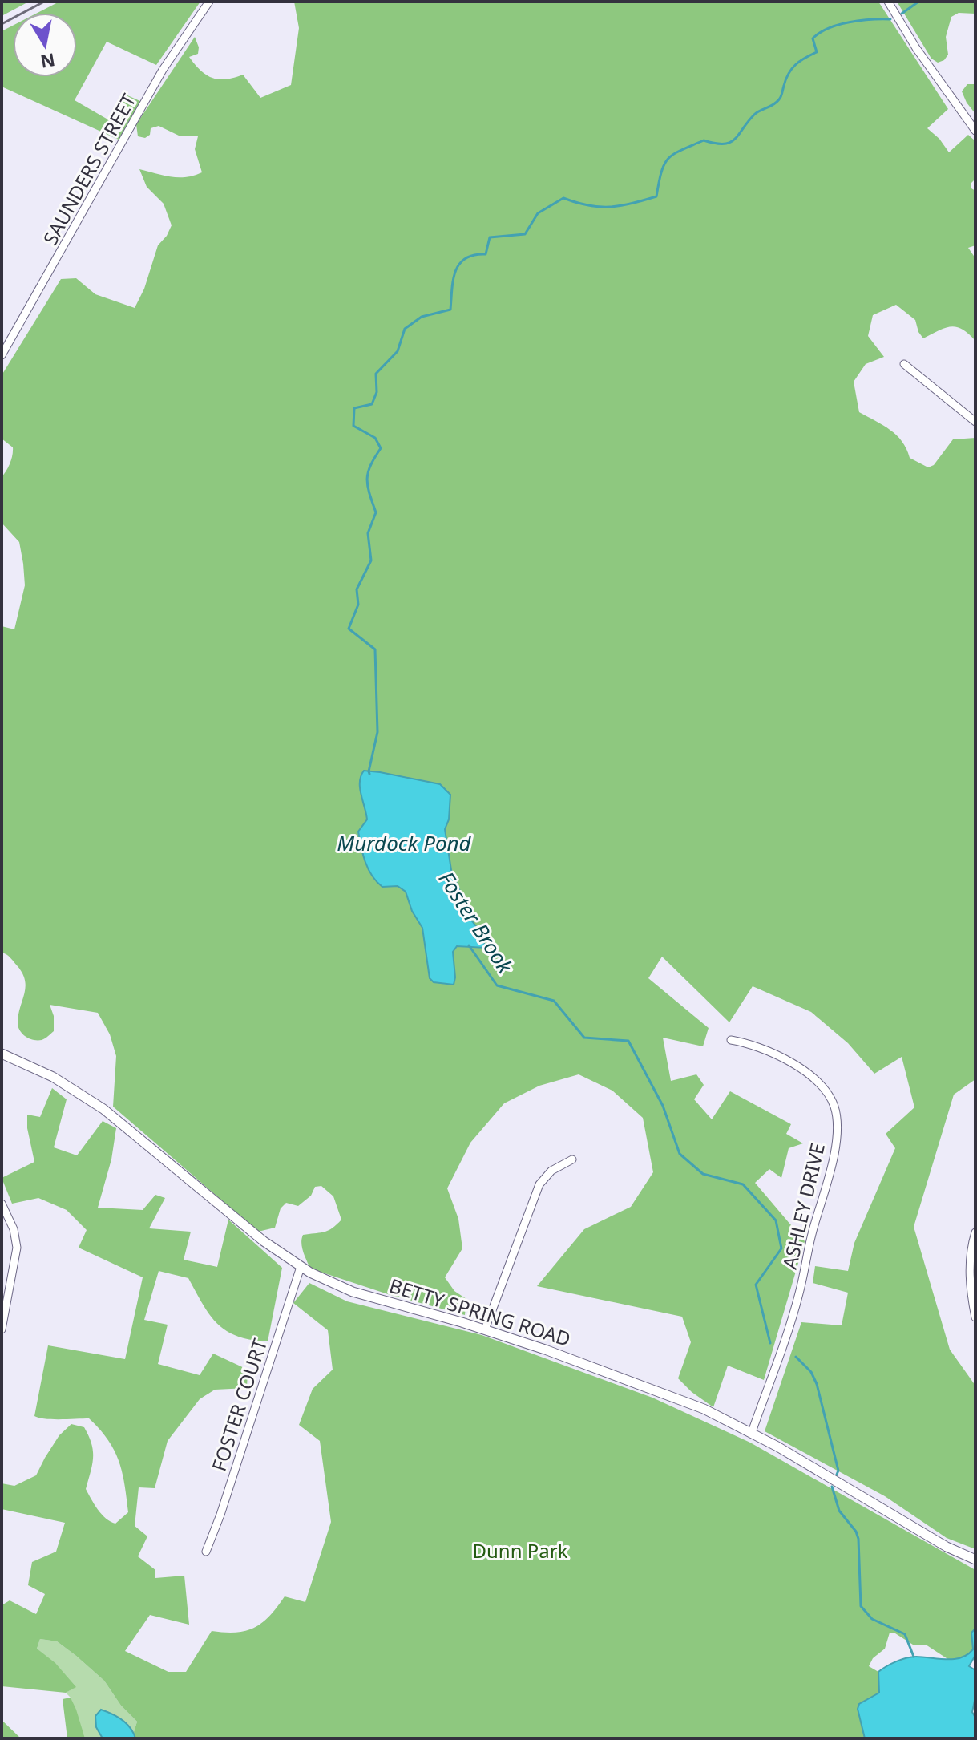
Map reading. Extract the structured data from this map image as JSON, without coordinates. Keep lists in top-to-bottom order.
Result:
{
  "streets": {
    "street": [
      "SAUNDERS STREET",
      "ASHLEY DRIVE",
      "BETTY SPRING ROAD",
      "FOSTER COURT"
    ]
  },
  "crossings": [
    ["ASHLEY DRIVE", "BETTY SPRING ROAD"],
    ["BETTY SPRING ROAD", "FOSTER COURT"]
  ],
  "water": ["Murdock Pond", "Foster Brook"],
  "parks": ["Dunn Park"],
  "north": "bottom"
}
